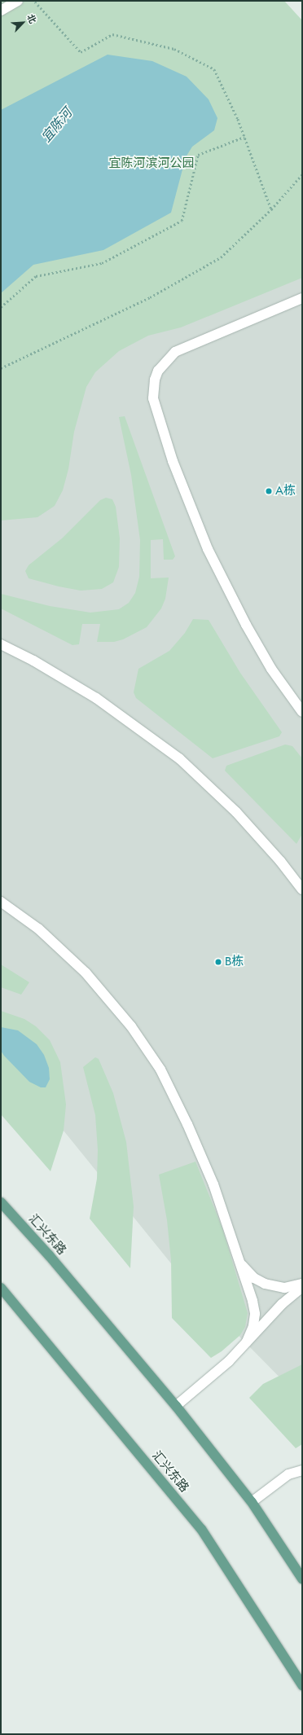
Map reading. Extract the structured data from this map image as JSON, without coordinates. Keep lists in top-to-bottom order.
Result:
{
  "streets": {
    "main road": ["汇兴东路"]
  },
  "water": ["宜陈河"],
  "parks": ["宜陈河滨河公园"],
  "places": ["A栋", "B栋"],
  "north": "top right"
}
